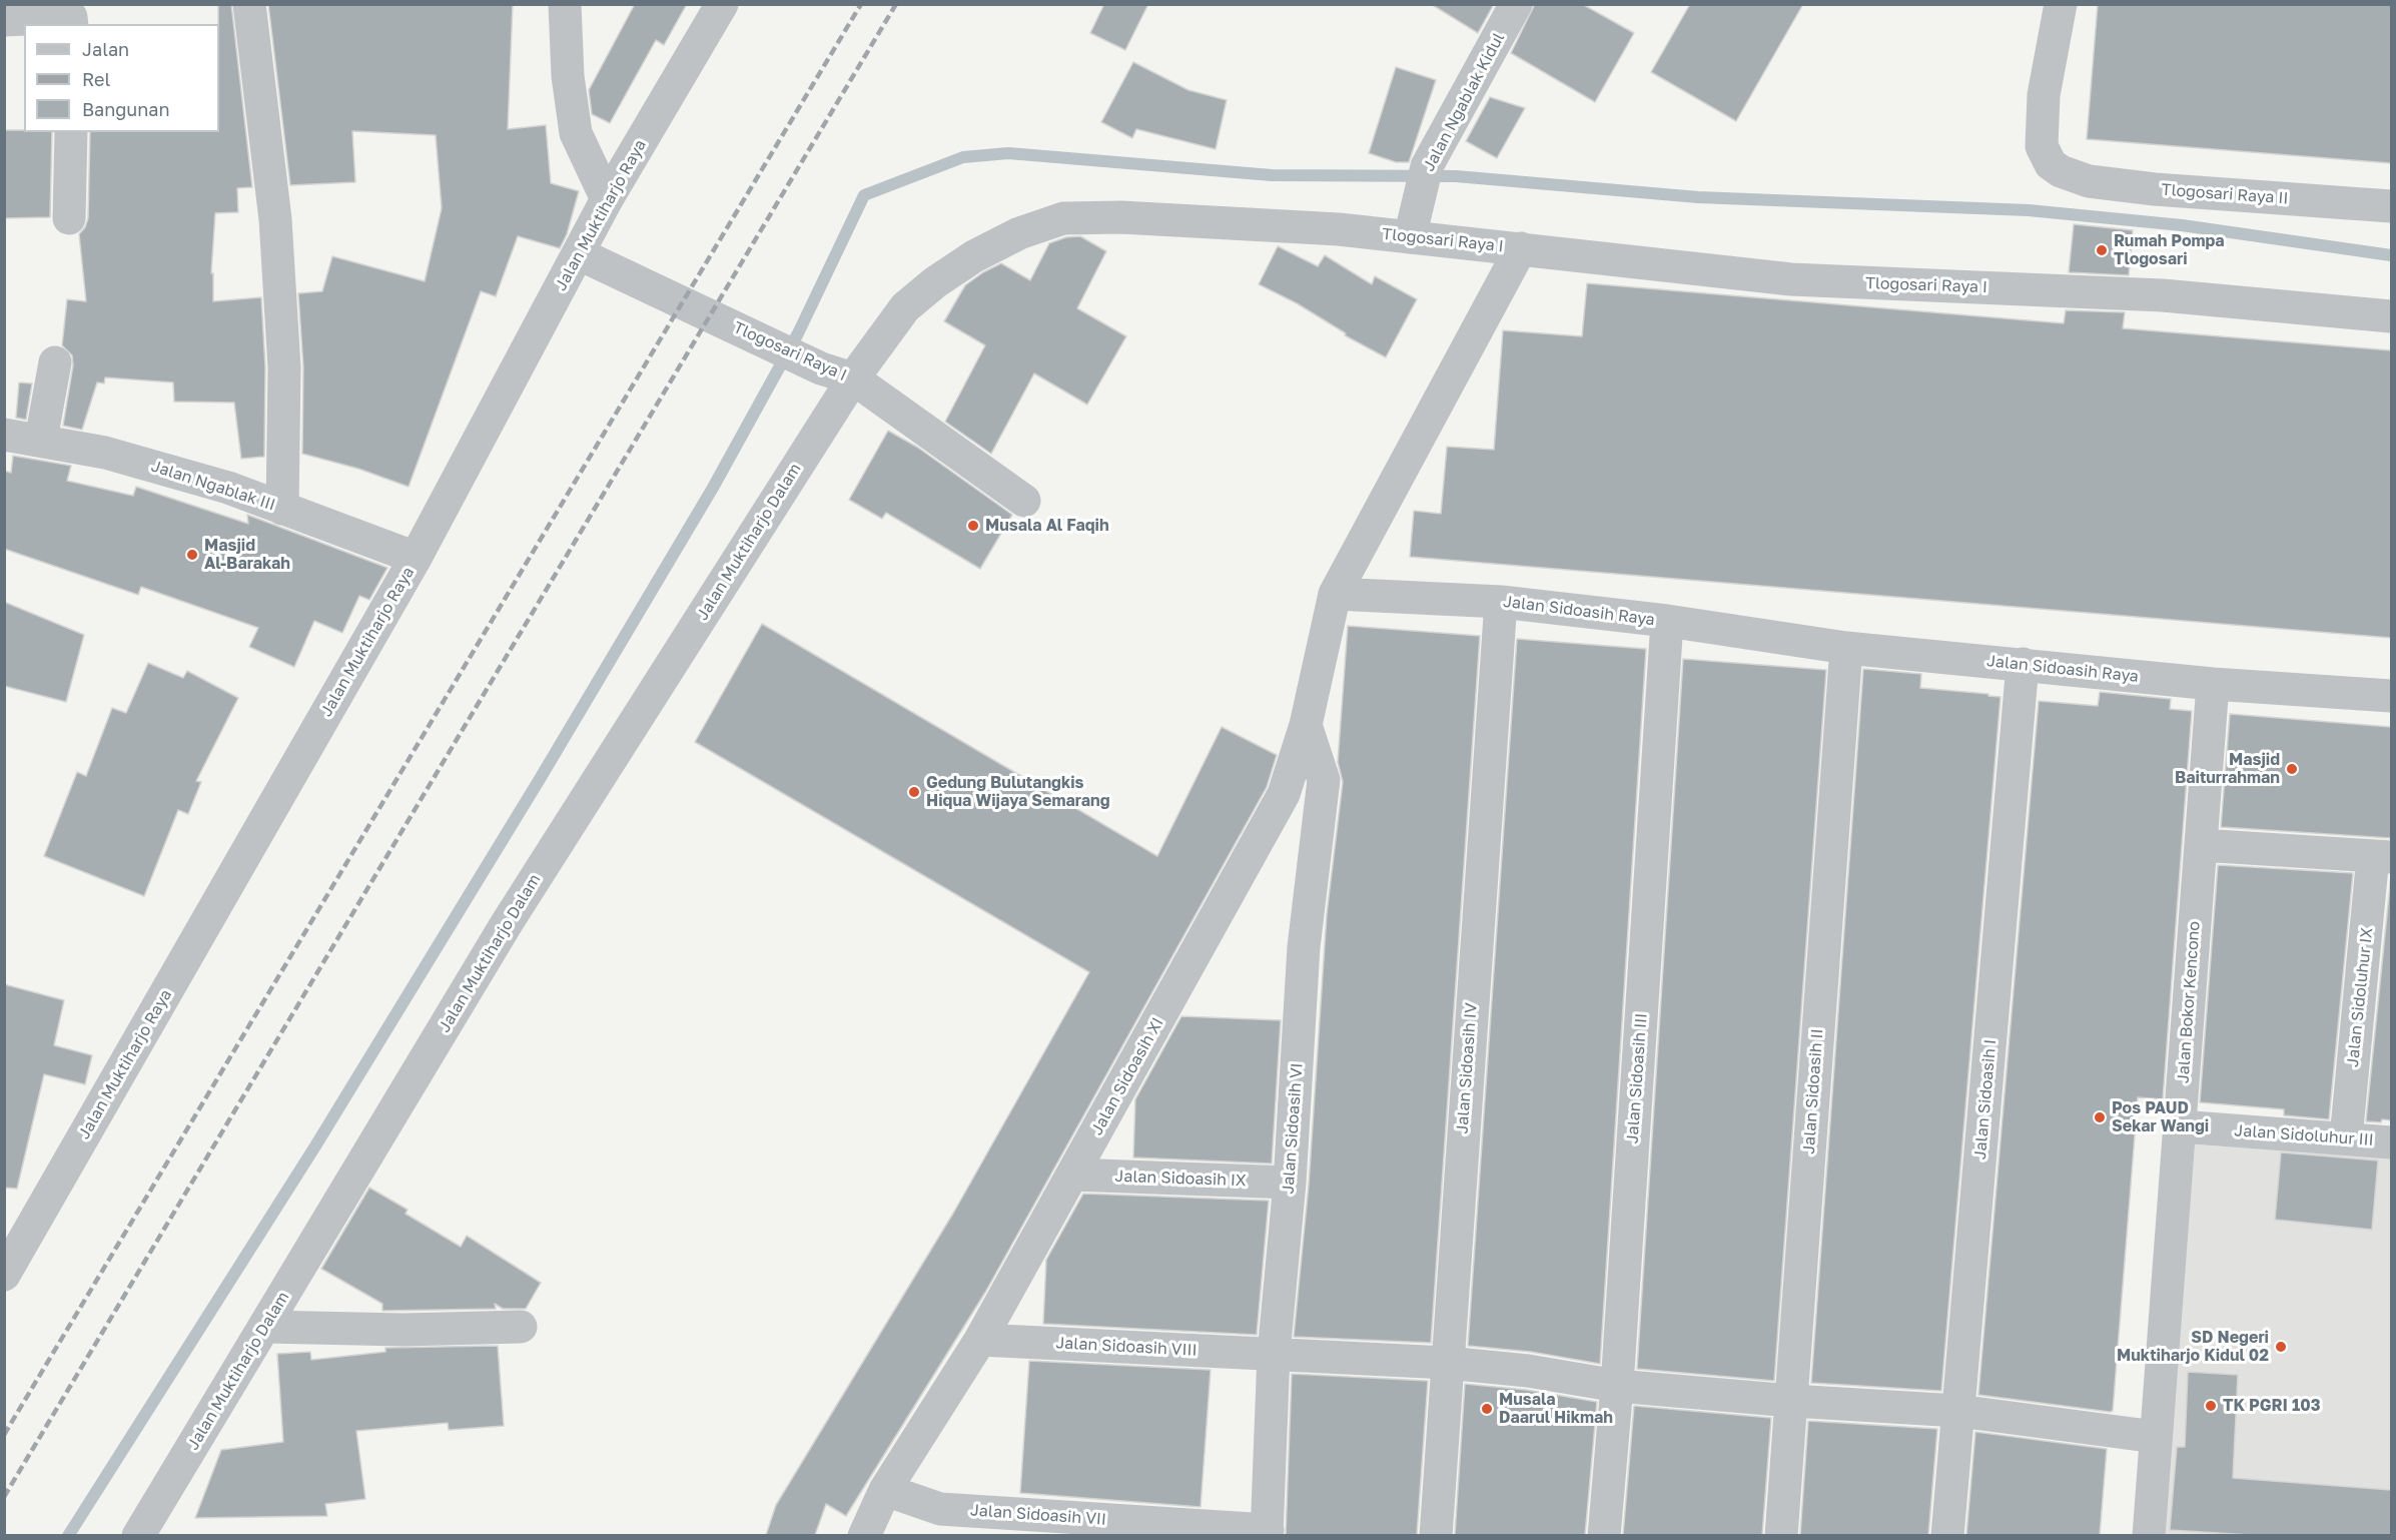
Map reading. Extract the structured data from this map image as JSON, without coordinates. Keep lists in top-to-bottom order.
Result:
{
  "streets": {
    "street": [
      "Jalan Ngablak Kidul",
      "Tlogosari Raya II",
      "Jalan Muktiharjo Raya",
      "Tlogosari Raya I",
      "Jalan Ngablak III",
      "Jalan Muktiharjo Dalam",
      "Jalan Sidoasih Raya",
      "Jalan Sidoluhur IX",
      "Jalan Bokor Kencono",
      "Jalan Sidoasih IV",
      "Jalan Sidoasih XI",
      "Jalan Sidoasih III",
      "Jalan Sidoasih II",
      "Jalan Sidoasih I",
      "Jalan Sidoasih VI",
      "Jalan Sidoluhur III",
      "Jalan Sidoasih IX",
      "Jalan Sidoasih VIII",
      "Jalan Sidoasih VII"
    ]
  },
  "crossings": [
    ["Jalan Ngablak Kidul", "Tlogosari Raya I"],
    ["Jalan Muktiharjo Raya", "Tlogosari Raya I"],
    ["Jalan Muktiharjo Raya", "Jalan Ngablak III"],
    ["Tlogosari Raya I", "Jalan Muktiharjo Dalam"],
    ["Jalan Sidoasih Raya", "Jalan Bokor Kencono"],
    ["Jalan Sidoasih Raya", "Jalan Sidoasih IV"],
    ["Jalan Sidoasih Raya", "Jalan Sidoasih XI"],
    ["Jalan Sidoasih Raya", "Jalan Sidoasih III"],
    ["Jalan Sidoasih Raya", "Jalan Sidoasih II"],
    ["Jalan Sidoasih Raya", "Jalan Sidoasih I"],
    ["Jalan Sidoluhur IX", "Jalan Sidoluhur III"],
    ["Jalan Bokor Kencono", "Jalan Sidoluhur III"],
    ["Jalan Bokor Kencono", "Jalan Sidoasih VIII"],
    ["Jalan Sidoasih IV", "Jalan Sidoasih VIII"],
    ["Jalan Sidoasih XI", "Jalan Sidoasih VI"],
    ["Jalan Sidoasih XI", "Jalan Sidoasih IX"],
    ["Jalan Sidoasih XI", "Jalan Sidoasih VIII"],
    ["Jalan Sidoasih XI", "Jalan Sidoasih VII"],
    ["Jalan Sidoasih III", "Jalan Sidoasih VIII"],
    ["Jalan Sidoasih II", "Jalan Sidoasih VIII"],
    ["Jalan Sidoasih I", "Jalan Sidoasih VIII"],
    ["Jalan Sidoasih VI", "Jalan Sidoasih IX"],
    ["Jalan Sidoasih VI", "Jalan Sidoasih VIII"],
    ["Jalan Sidoasih VI", "Jalan Sidoasih VII"]
  ],
  "places": [
    "Rumah Pompa Tlogosari",
    "Musala Al Faqih",
    "Masjid Al-Barakah",
    "Masjid Baiturrahman",
    "Gedung Bulutangkis Hiqua Wijaya Semarang",
    "Pos PAUD Sekar Wangi",
    "SD Negeri Muktiharjo Kidul 02",
    "TK PGRI 103",
    "Musala Daarul Hikmah"
  ],
  "legend": ["Jalan", "Rel", "Bangunan"]
}
